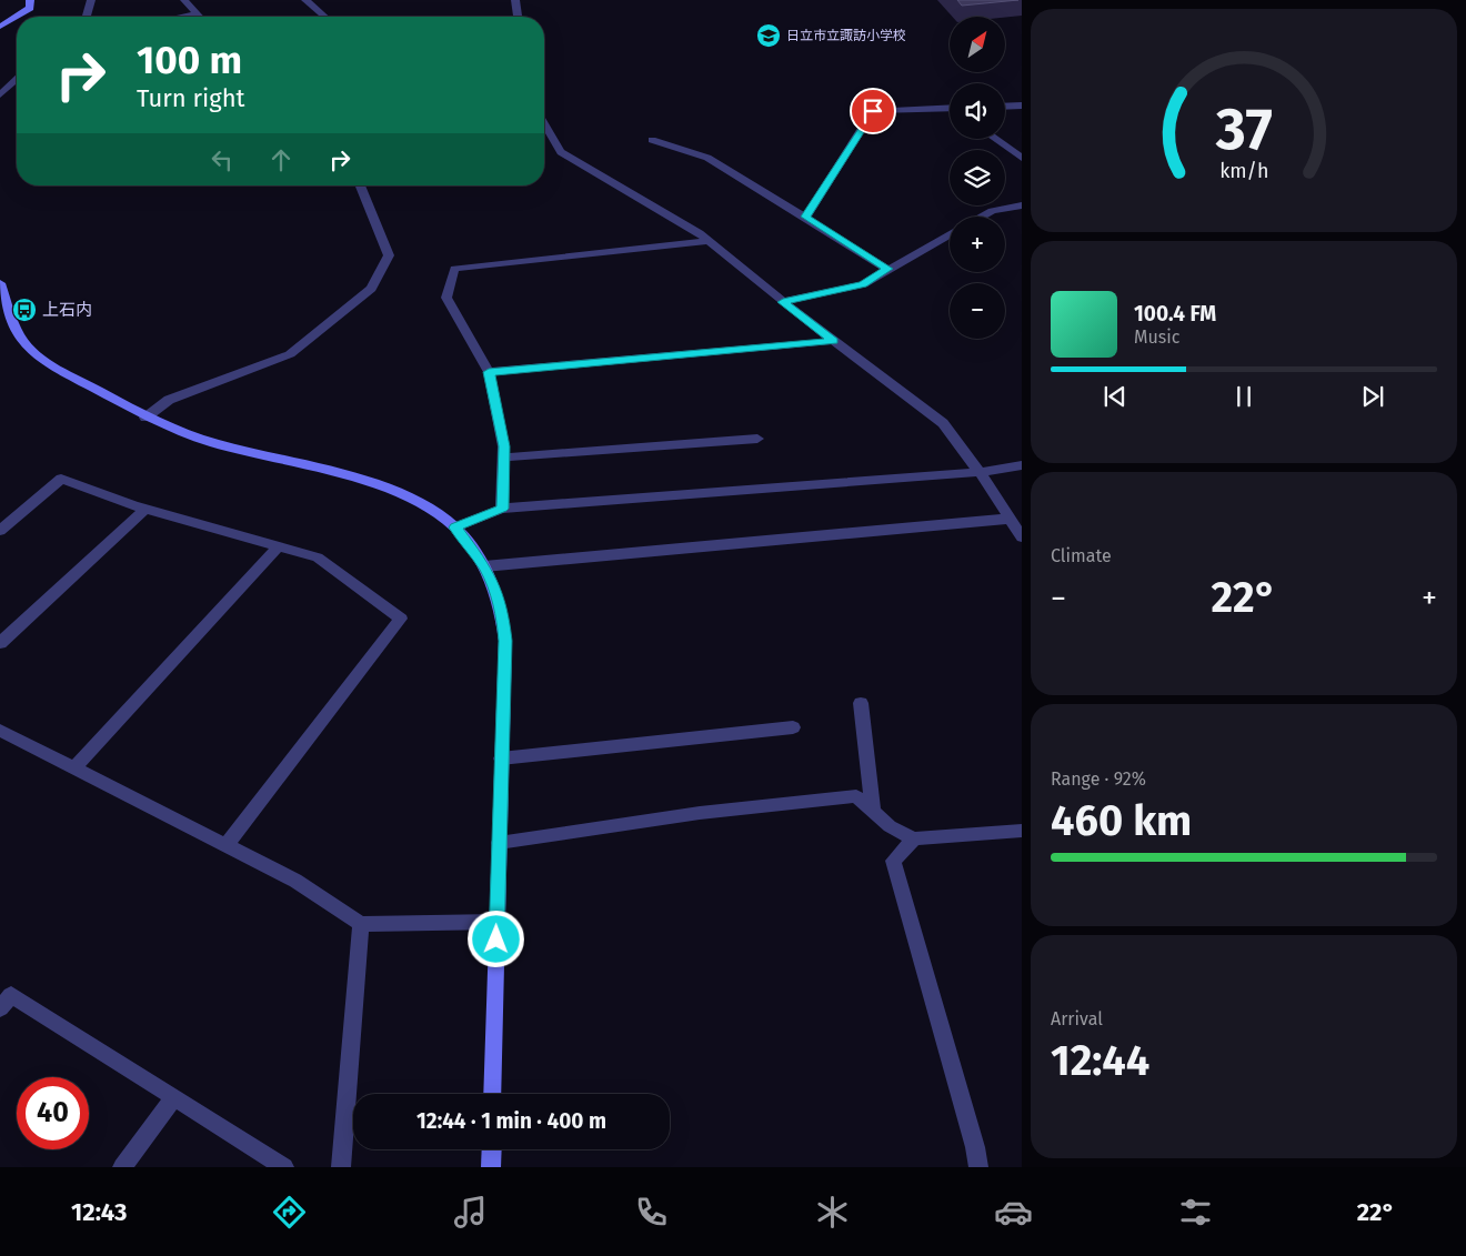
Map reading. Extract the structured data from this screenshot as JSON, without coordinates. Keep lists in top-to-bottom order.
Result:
{
  "places": {
    "school or university": ["日立市立諏訪小学校"],
    "bus stop": ["上石内"]
  },
  "north": "top right",
  "page": {
    "map_buttons": ["+", "−"],
    "turn": ["100 m", "Turn right"],
    "song": ["100.4 FM", "Music"],
    "tile": [
      "Climate",
      ["Range · 92%", "460 km"],
      ["Arrival", "12:44"]
    ],
    "heat": ["−", "22°", "+"],
    "limit": "40",
    "trip": "12:44 · 1 min · 400 m",
    "tabs": ["12:43", "22°"],
    "gauge": ["37", "km/h"]
  }
}
